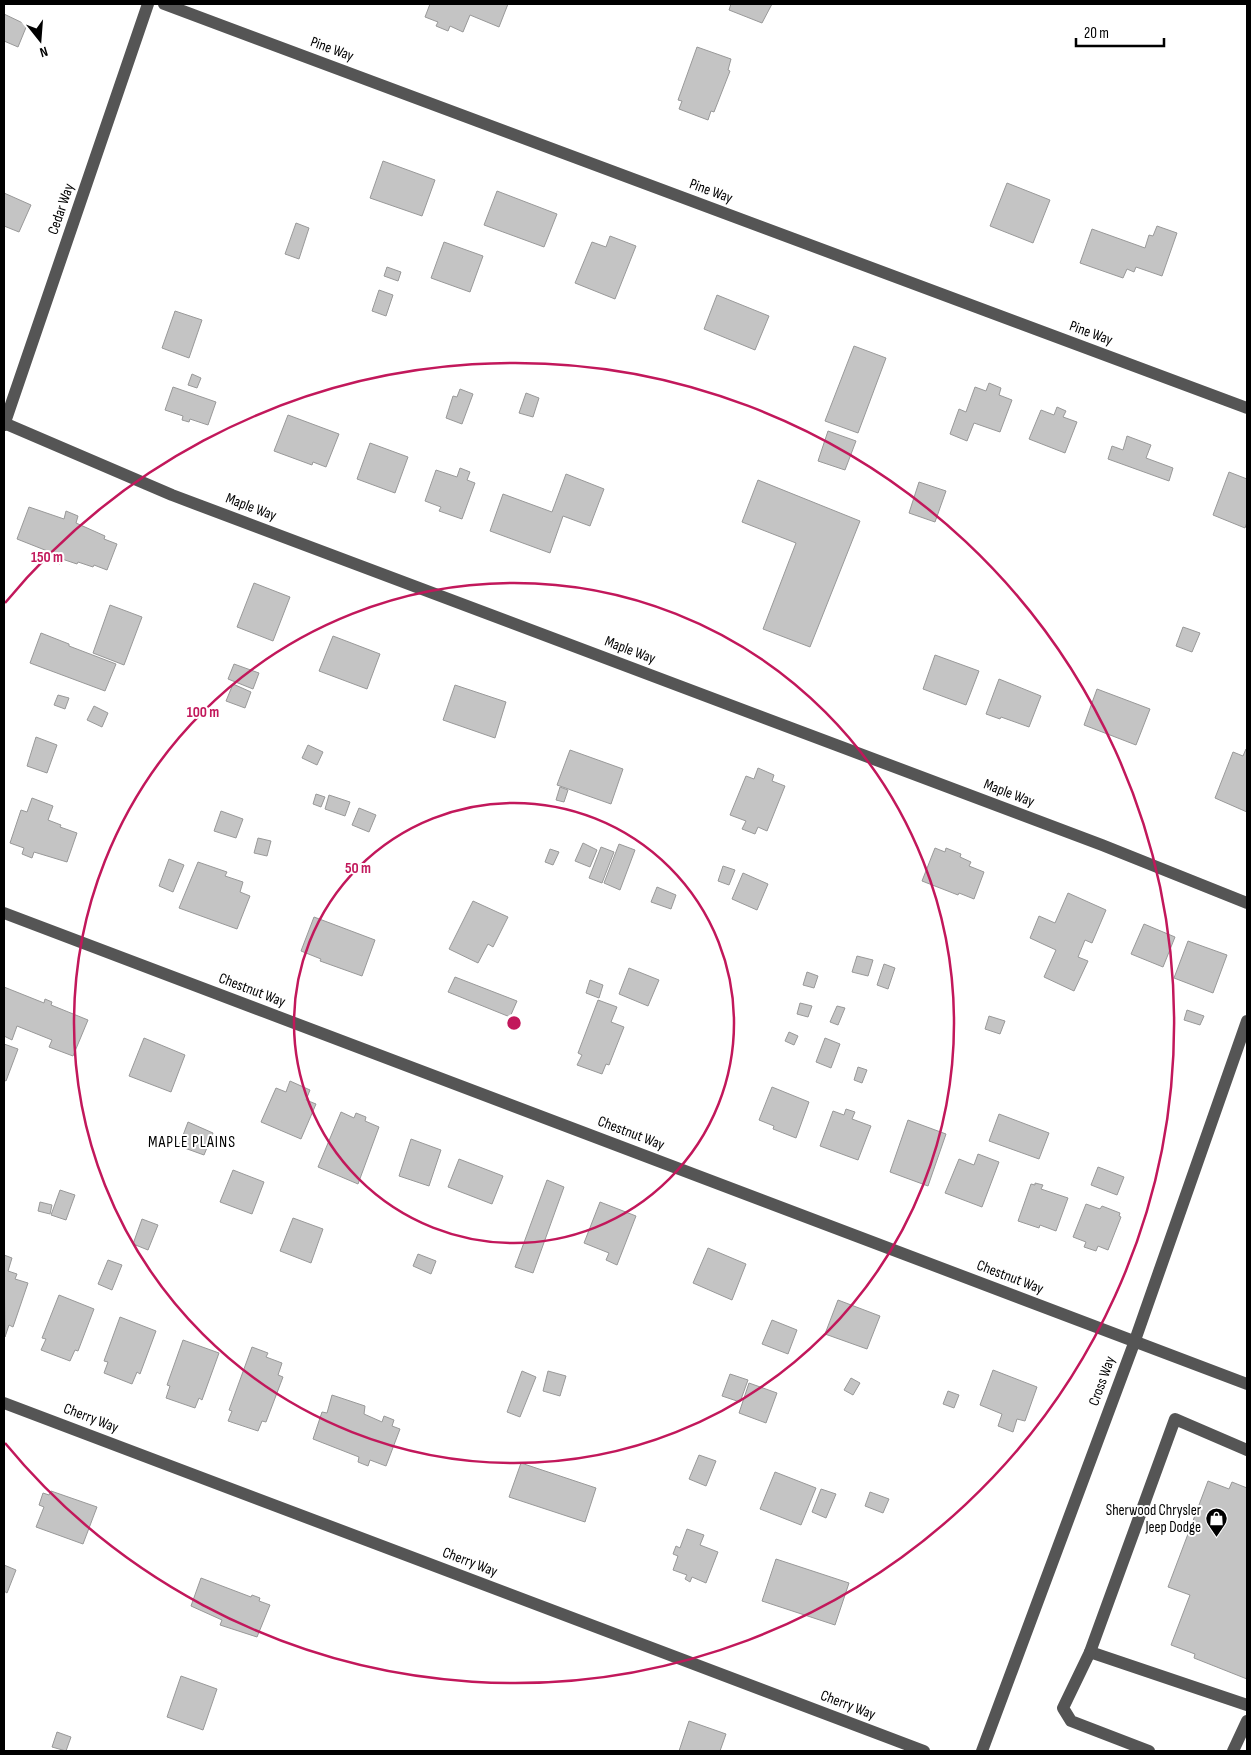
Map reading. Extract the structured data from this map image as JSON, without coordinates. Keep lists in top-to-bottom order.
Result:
{
  "streets": {
    "street": [
      "Pine Way",
      "Cedar Way",
      "Maple Way",
      "Chestnut Way",
      "Cross Way",
      "Cherry Way"
    ]
  },
  "crossings": [
    ["Cedar Way", "Maple Way"],
    ["Chestnut Way", "Cross Way"]
  ],
  "districts": ["MAPLE PLAINS"],
  "places": {
    "shop": ["Sherwood Chrysler Jeep Dodge"]
  },
  "scale_bar": "20 m",
  "north": "bottom",
  "rings": ["150 m", "100 m", "50 m"]
}
